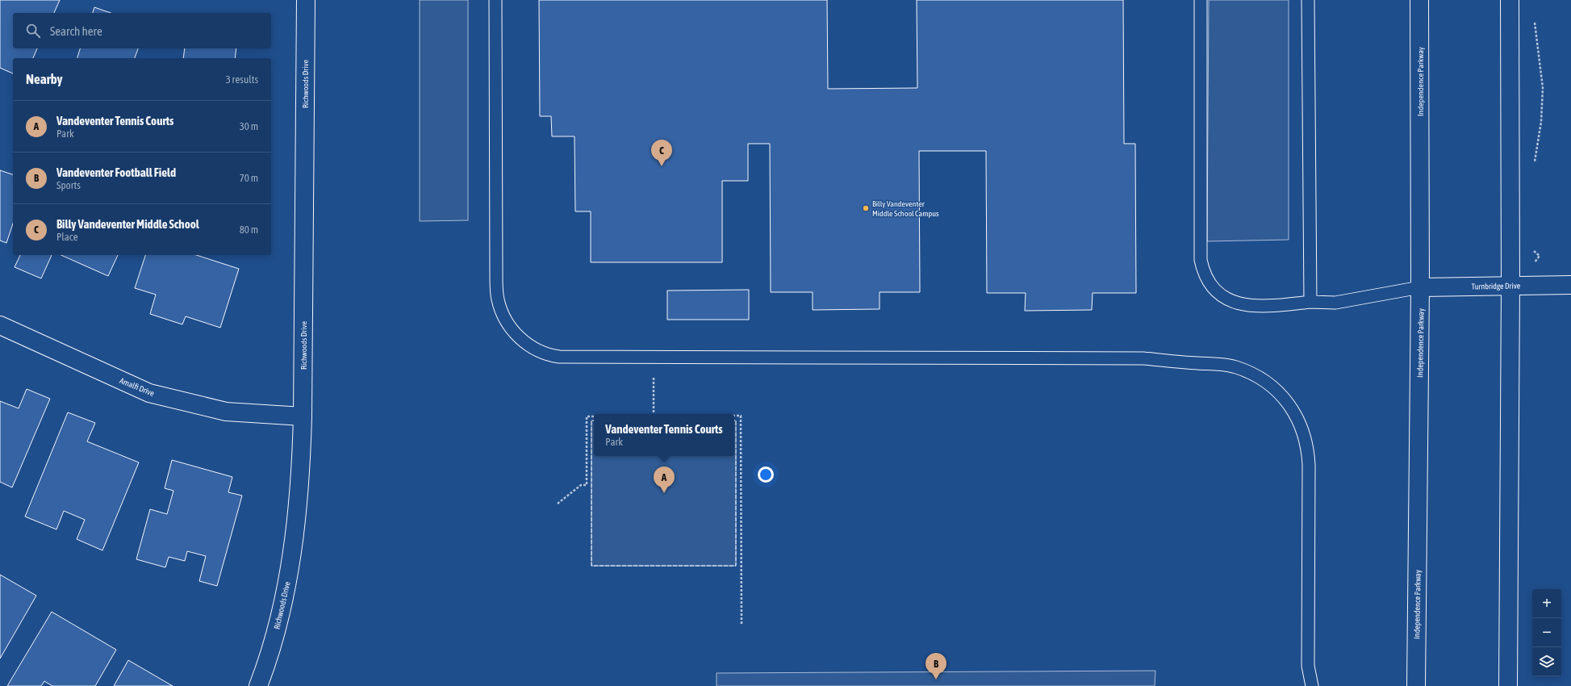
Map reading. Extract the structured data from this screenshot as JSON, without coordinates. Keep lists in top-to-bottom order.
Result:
{
  "streets": {
    "main road": [
      "Independence Parkway",
      "Richwoods Drive",
      "Turnbridge Drive",
      "Amalfi Drive"
    ]
  },
  "crossings": [
    ["Independence Parkway", "Turnbridge Drive"],
    ["Richwoods Drive", "Amalfi Drive"]
  ],
  "places": ["Billy Vandeventer Middle School Campus"],
  "page": {
    "search": "Search here",
    "heading": ["Nearby", "3 results"],
    "list": [
      {
        "mark": "A",
        "name": "Vandeventer Tennis Courts",
        "note": "Park",
        "value": "30 m"
      },
      {
        "mark": "B",
        "name": "Vandeventer Football Field",
        "note": "Sports",
        "value": "70 m"
      },
      {
        "mark": "C",
        "name": "Billy Vandeventer Middle School",
        "note": "Place",
        "value": "80 m"
      }
    ],
    "pins": ["C", "A", "B"],
    "popup": ["Vandeventer Tennis Courts", "Park"],
    "map_buttons": ["+", "−"]
  }
}
